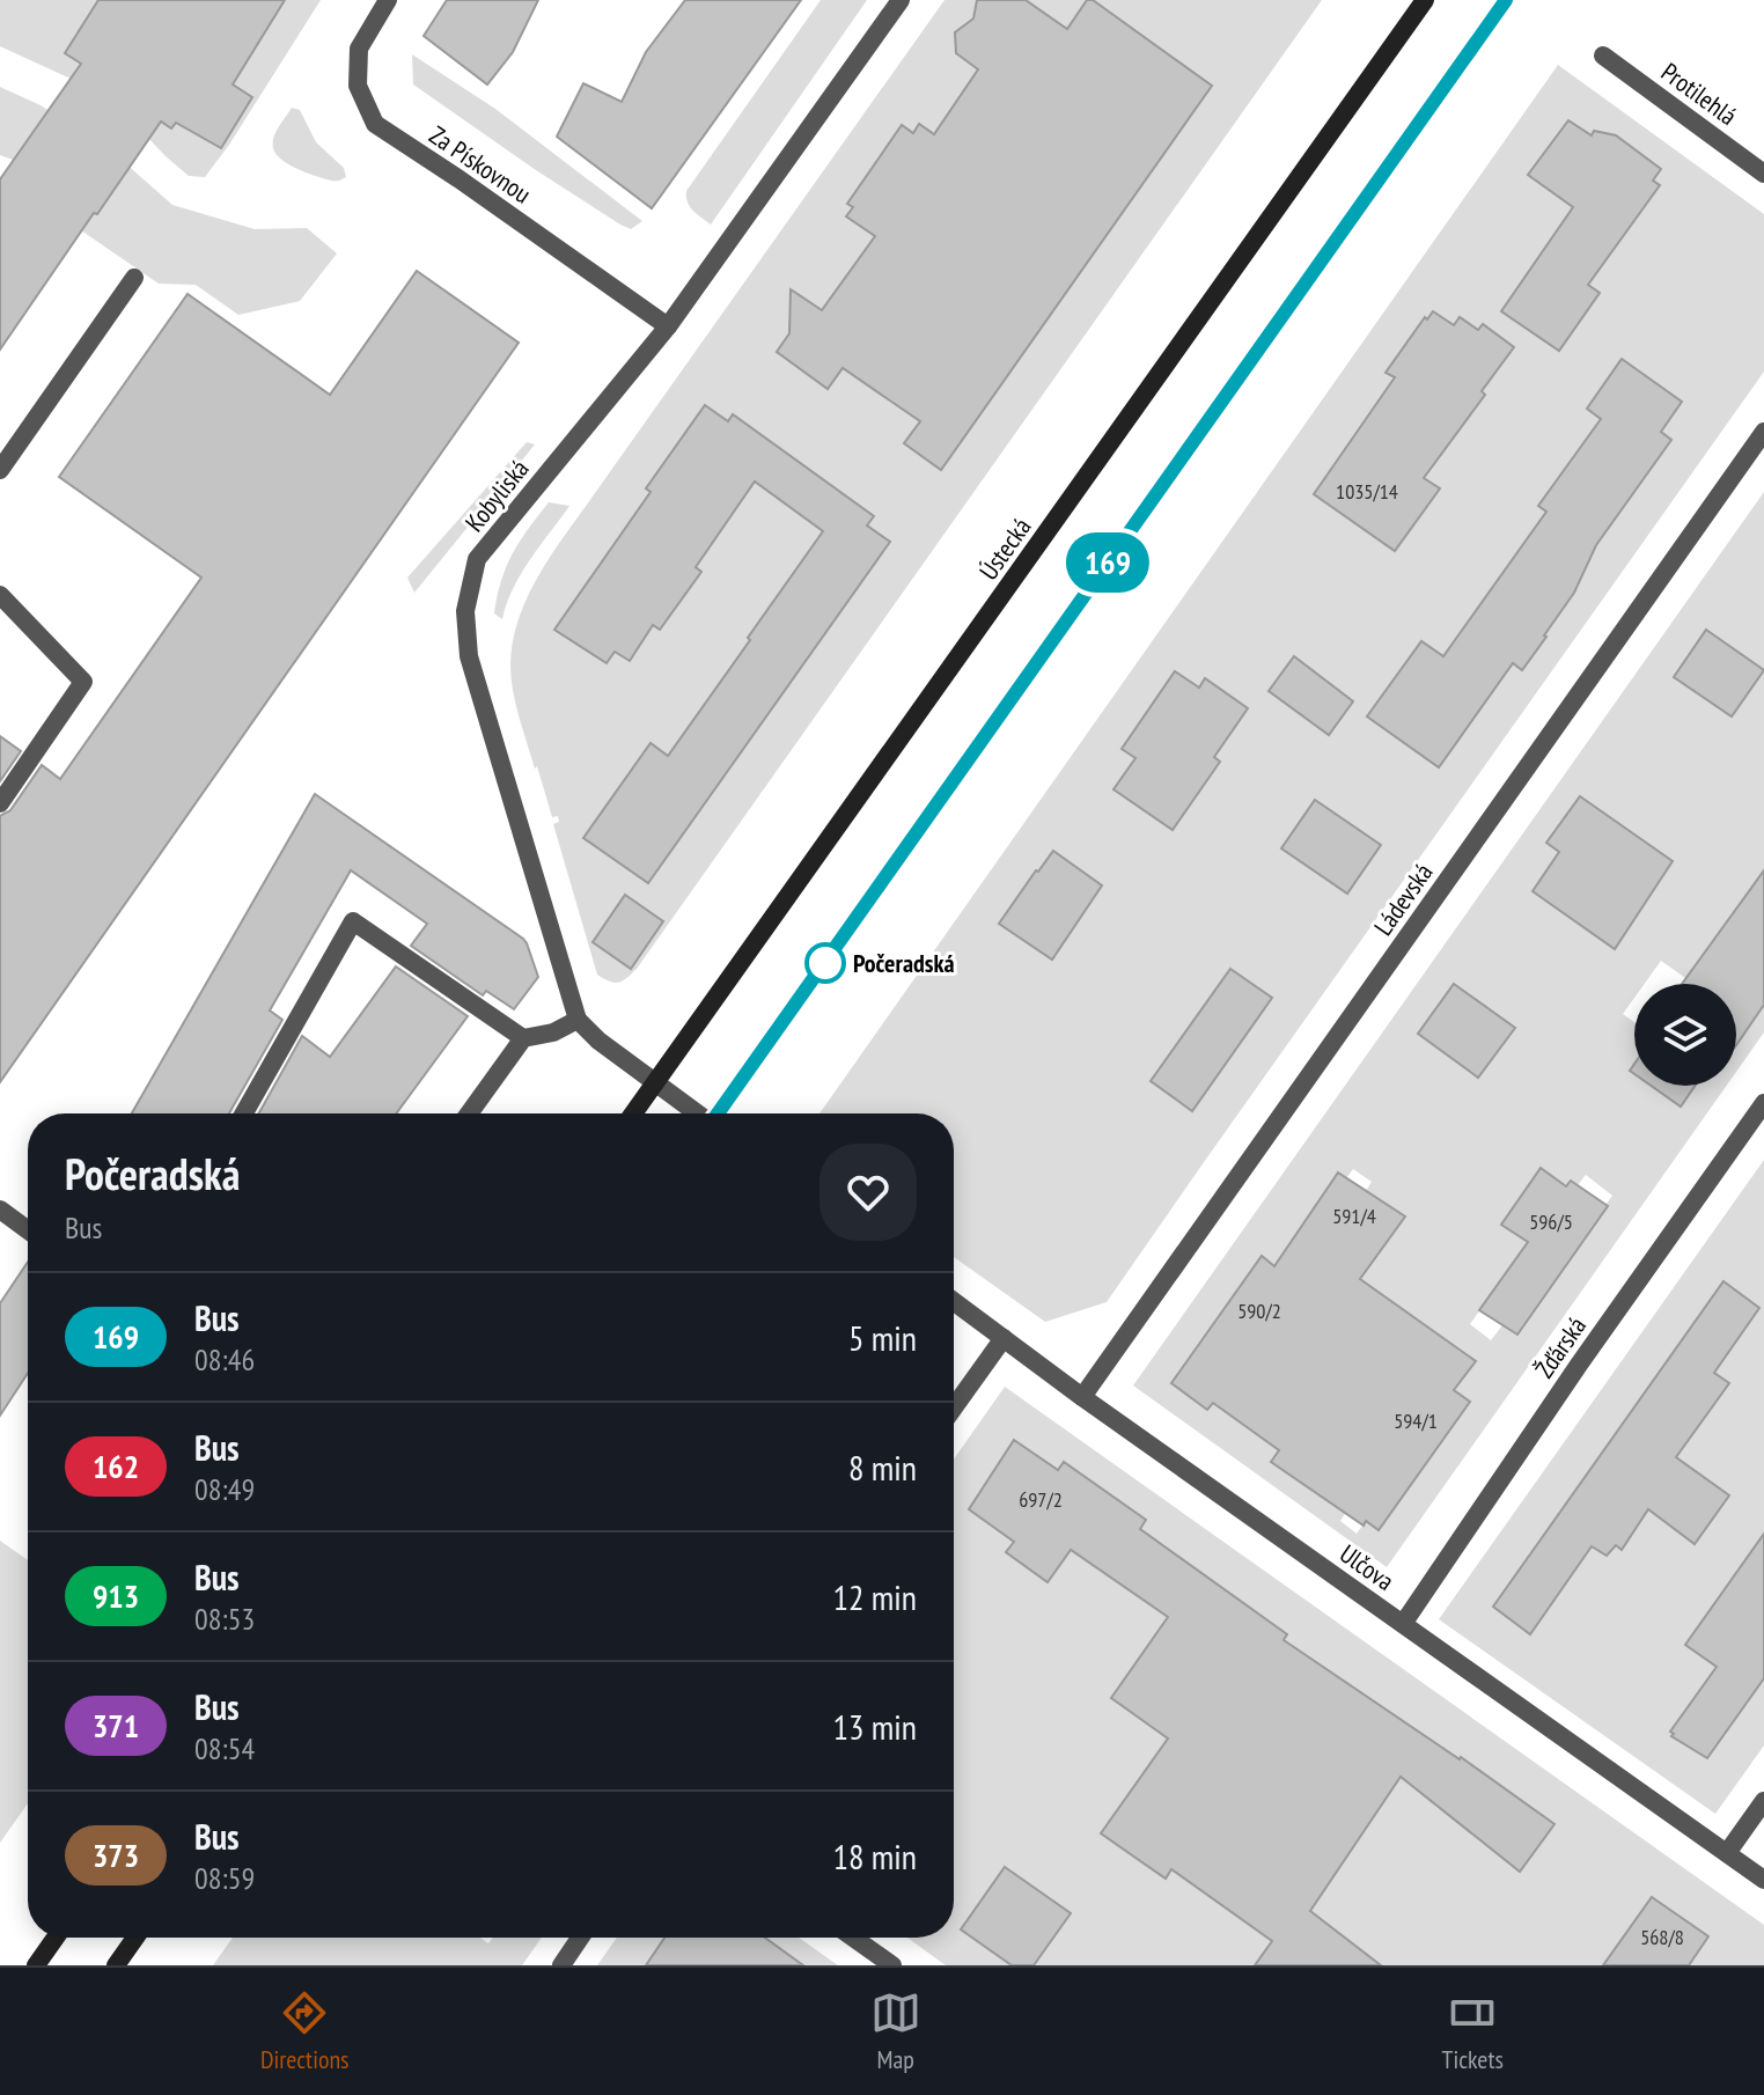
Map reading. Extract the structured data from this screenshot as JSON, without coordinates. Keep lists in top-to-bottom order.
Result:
{
  "streets": {
    "main road": ["Ústecká"],
    "street": [
      "Protilehlá",
      "Za Pískovnou",
      "Kobyliská",
      "Ládevská",
      "Žďárská",
      "Ulčova"
    ]
  },
  "crossings": [
    ["Za Pískovnou", "Kobyliská"],
    ["Ládevská", "Ulčova"],
    ["Žďárská", "Ulčova"]
  ],
  "places": ["Počeradská"],
  "lines": ["bus line 169"],
  "house_numbers": [
    "1035/14",
    "591/4",
    "596/5",
    "590/2",
    "594/1",
    "697/2",
    "568/8"
  ],
  "page": {
    "on_map": "169",
    "heading": ["Počeradská", "Bus"],
    "list": [
      {
        "mark": "169",
        "name": "Bus",
        "note": "08:46",
        "value": "5 min"
      },
      {
        "mark": "162",
        "name": "Bus",
        "note": "08:49",
        "value": "8 min"
      },
      {
        "mark": "913",
        "name": "Bus",
        "note": "08:53",
        "value": "12 min"
      },
      {
        "mark": "371",
        "name": "Bus",
        "note": "08:54",
        "value": "13 min"
      },
      {
        "mark": "373",
        "name": "Bus",
        "note": "08:59",
        "value": "18 min"
      }
    ],
    "tabs": ["Directions", "Map", "Tickets"]
  }
}
